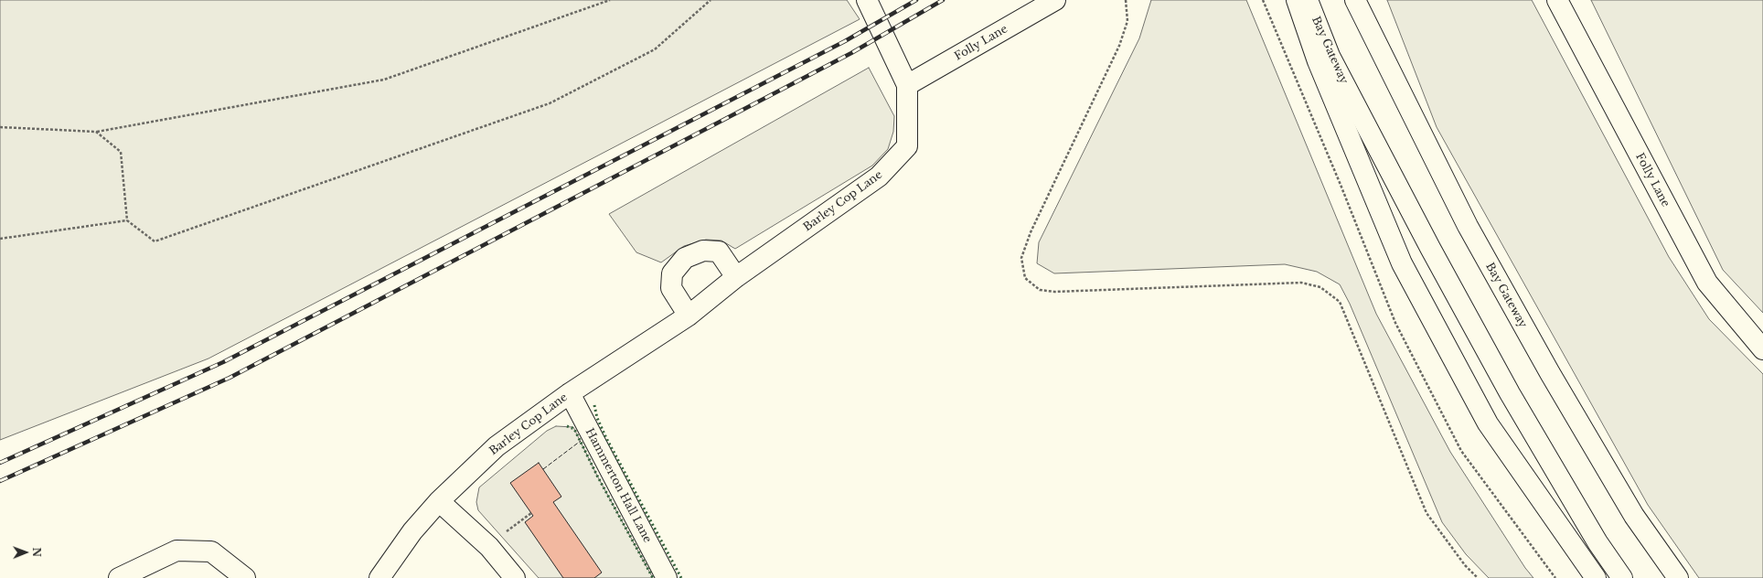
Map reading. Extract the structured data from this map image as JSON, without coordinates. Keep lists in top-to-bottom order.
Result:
{
  "streets": {
    "main road": [
      "Folly Lane",
      "Bay Gateway",
      "Barley Cop Lane",
      "Hammerton Hall Lane"
    ]
  },
  "crossings": [
    ["Folly Lane", "Barley Cop Lane"],
    ["Barley Cop Lane", "Hammerton Hall Lane"]
  ],
  "north": "right"
}
